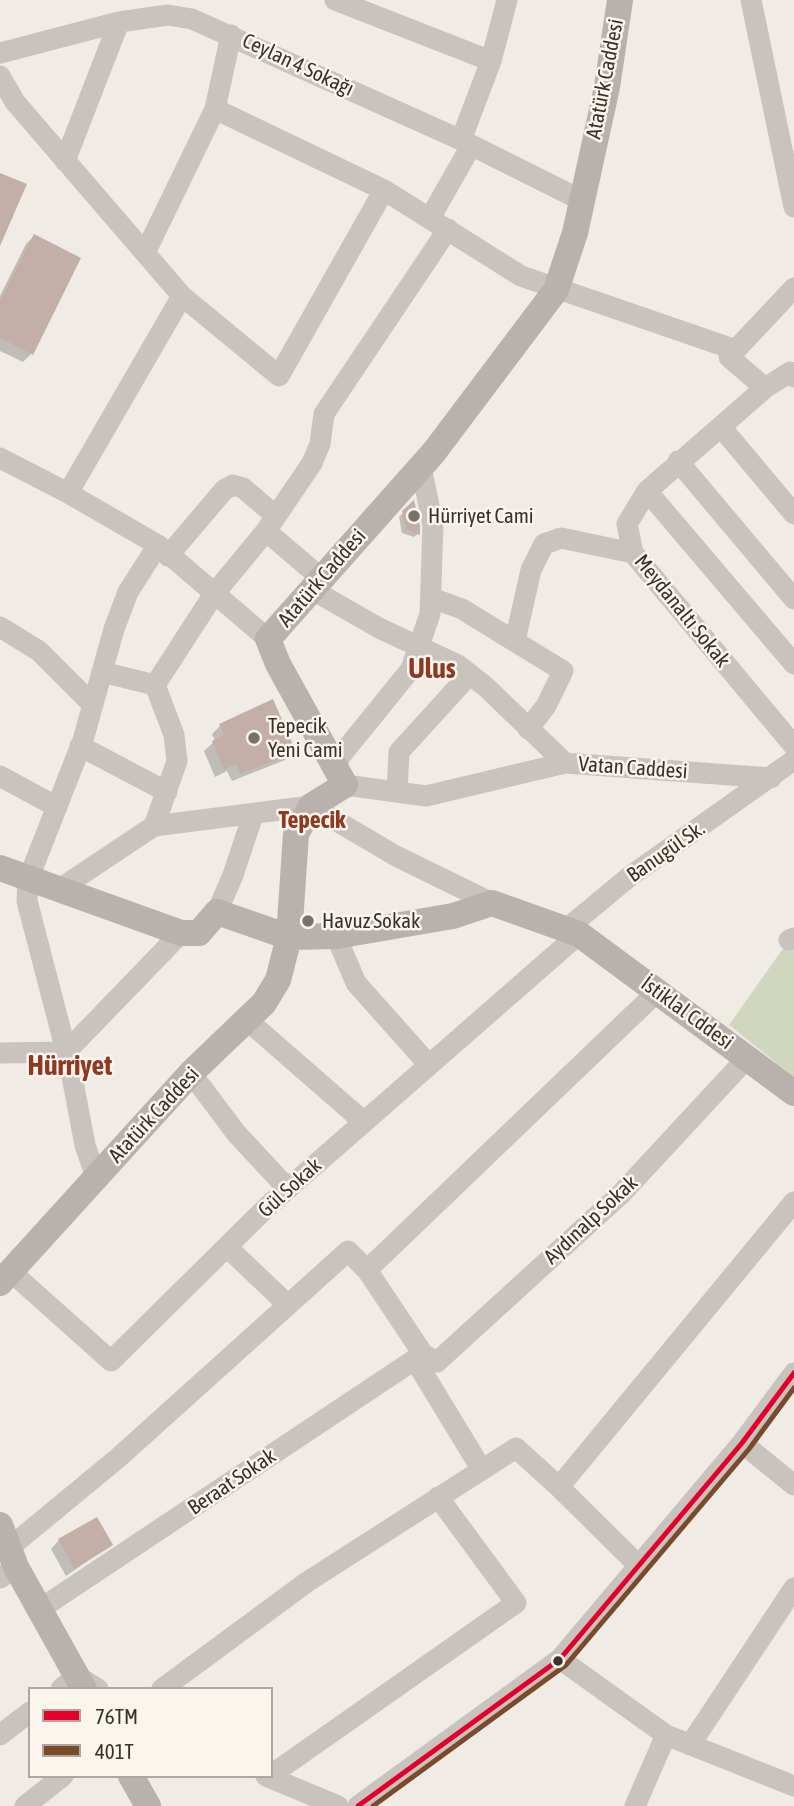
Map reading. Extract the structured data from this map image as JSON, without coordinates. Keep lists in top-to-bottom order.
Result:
{
  "streets": {
    "main road": ["Atatürk Caddesi", "İstiklal Cddesi"],
    "street": [
      "Ceylan 4 Sokağı",
      "Meydanaltı Sokak",
      "Vatan Caddesi",
      "Banugül Sk.",
      "Gül Sokak",
      "Aydınalp Sokak",
      "Beraat Sokak"
    ]
  },
  "crossings": [
    ["Ceylan 4 Sokağı", "Atatürk Caddesi"],
    ["Atatürk Caddesi", "Vatan Caddesi"],
    ["Atatürk Caddesi", "Gül Sokak"],
    ["Vatan Caddesi", "Banugül Sk."],
    ["Banugül Sk.", "İstiklal Cddesi"],
    ["Banugül Sk.", "Gül Sokak"],
    ["İstiklal Cddesi", "Gül Sokak"],
    ["İstiklal Cddesi", "Aydınalp Sokak"],
    ["Aydınalp Sokak", "Beraat Sokak"]
  ],
  "districts": ["Ulus", "Tepecik", "Hürriyet"],
  "places": ["Hürriyet Cami", "Tepecik Yeni Cami", "Havuz Sokak"],
  "lines": ["transit line 76TM", "transit line 401T"],
  "legend": ["76TM", "401T"]
}
